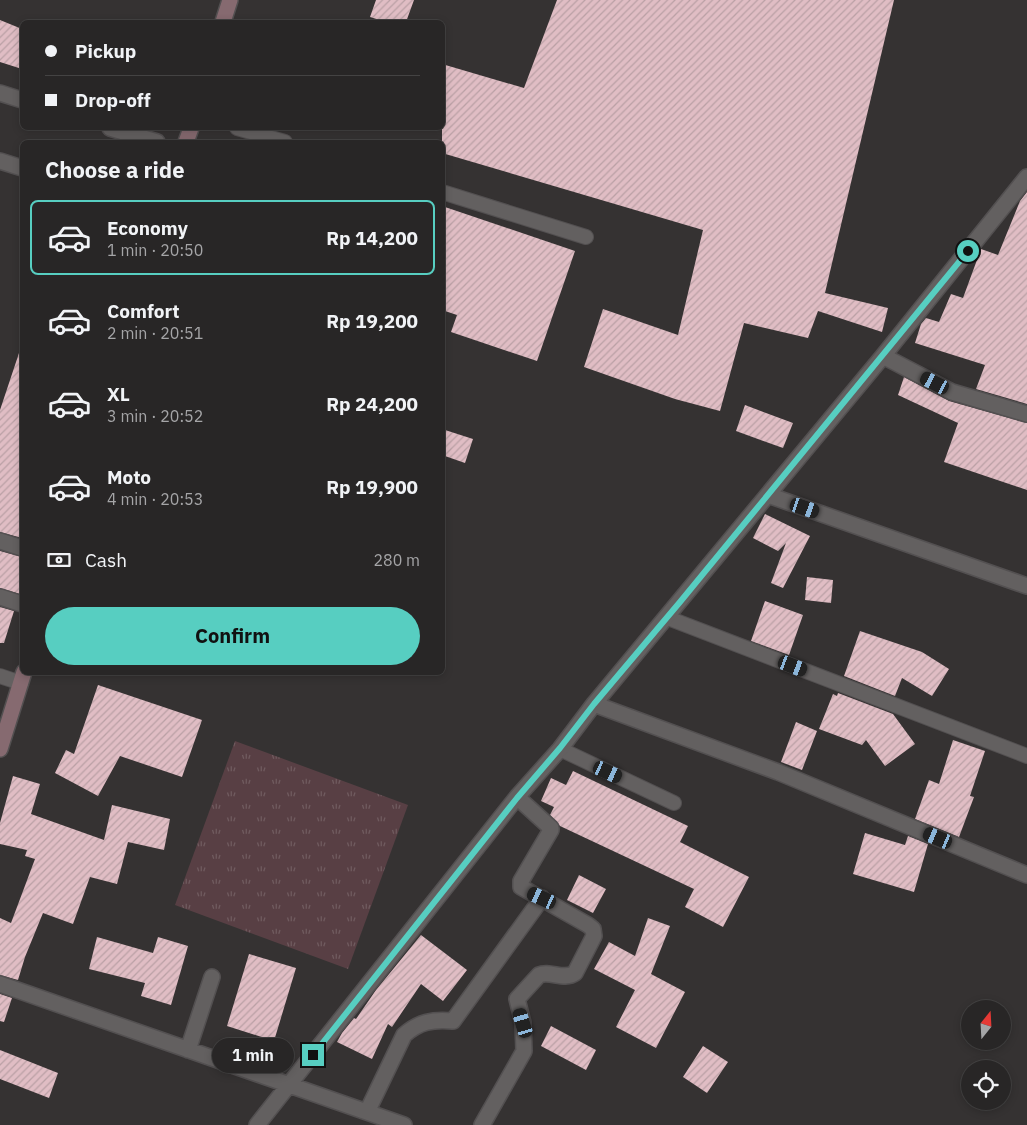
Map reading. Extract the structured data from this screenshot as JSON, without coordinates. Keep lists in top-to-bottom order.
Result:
{
  "north": "top",
  "page": {
    "banner": ["Pickup", "Drop-off"],
    "heading": "Choose a ride",
    "list": [
      {
        "name": "Economy",
        "note": "1 min · 20:50",
        "value": "Rp 14,200"
      },
      {
        "name": "Comfort",
        "note": "2 min · 20:51",
        "value": "Rp 19,200"
      },
      {
        "name": "XL",
        "note": "3 min · 20:52",
        "value": "Rp 24,200"
      },
      {
        "name": "Moto",
        "note": "4 min · 20:53",
        "value": "Rp 19,900"
      }
    ],
    "pay": ["Cash", "280 m"],
    "buttons": "Confirm",
    "bubble": "1 min"
  }
}
